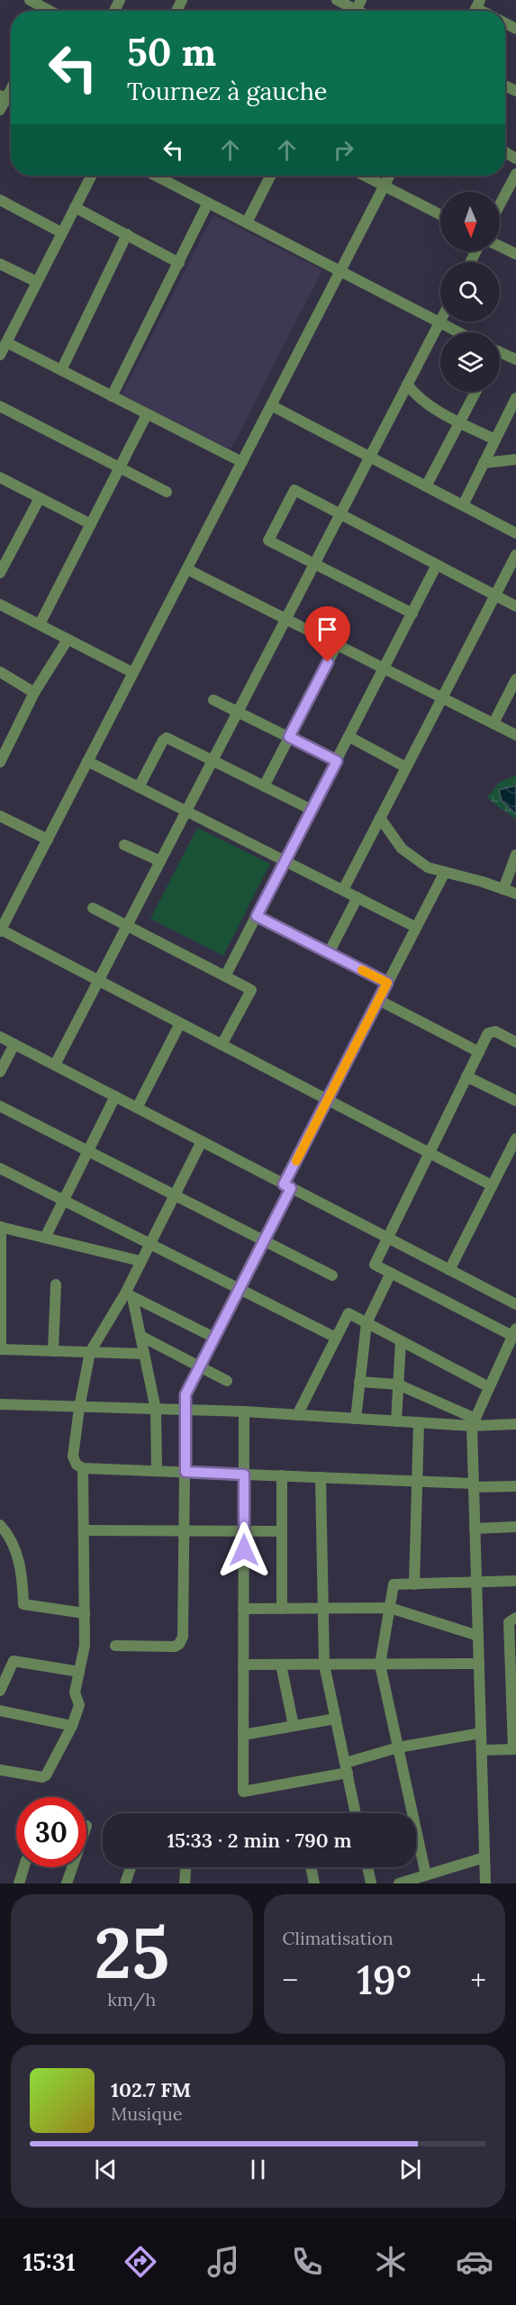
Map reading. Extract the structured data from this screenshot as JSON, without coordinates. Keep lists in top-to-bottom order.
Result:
{
  "north": "bottom",
  "page": {
    "turn": ["50 m", "Tournez à gauche"],
    "limit": "30",
    "trip": "15:33 · 2 min · 790 m",
    "tile": [
      ["25", "km/h"],
      "Climatisation"
    ],
    "heat": ["−", "19°", "+"],
    "song": ["102.7 FM", "Musique"],
    "tabs": "15:31"
  }
}
